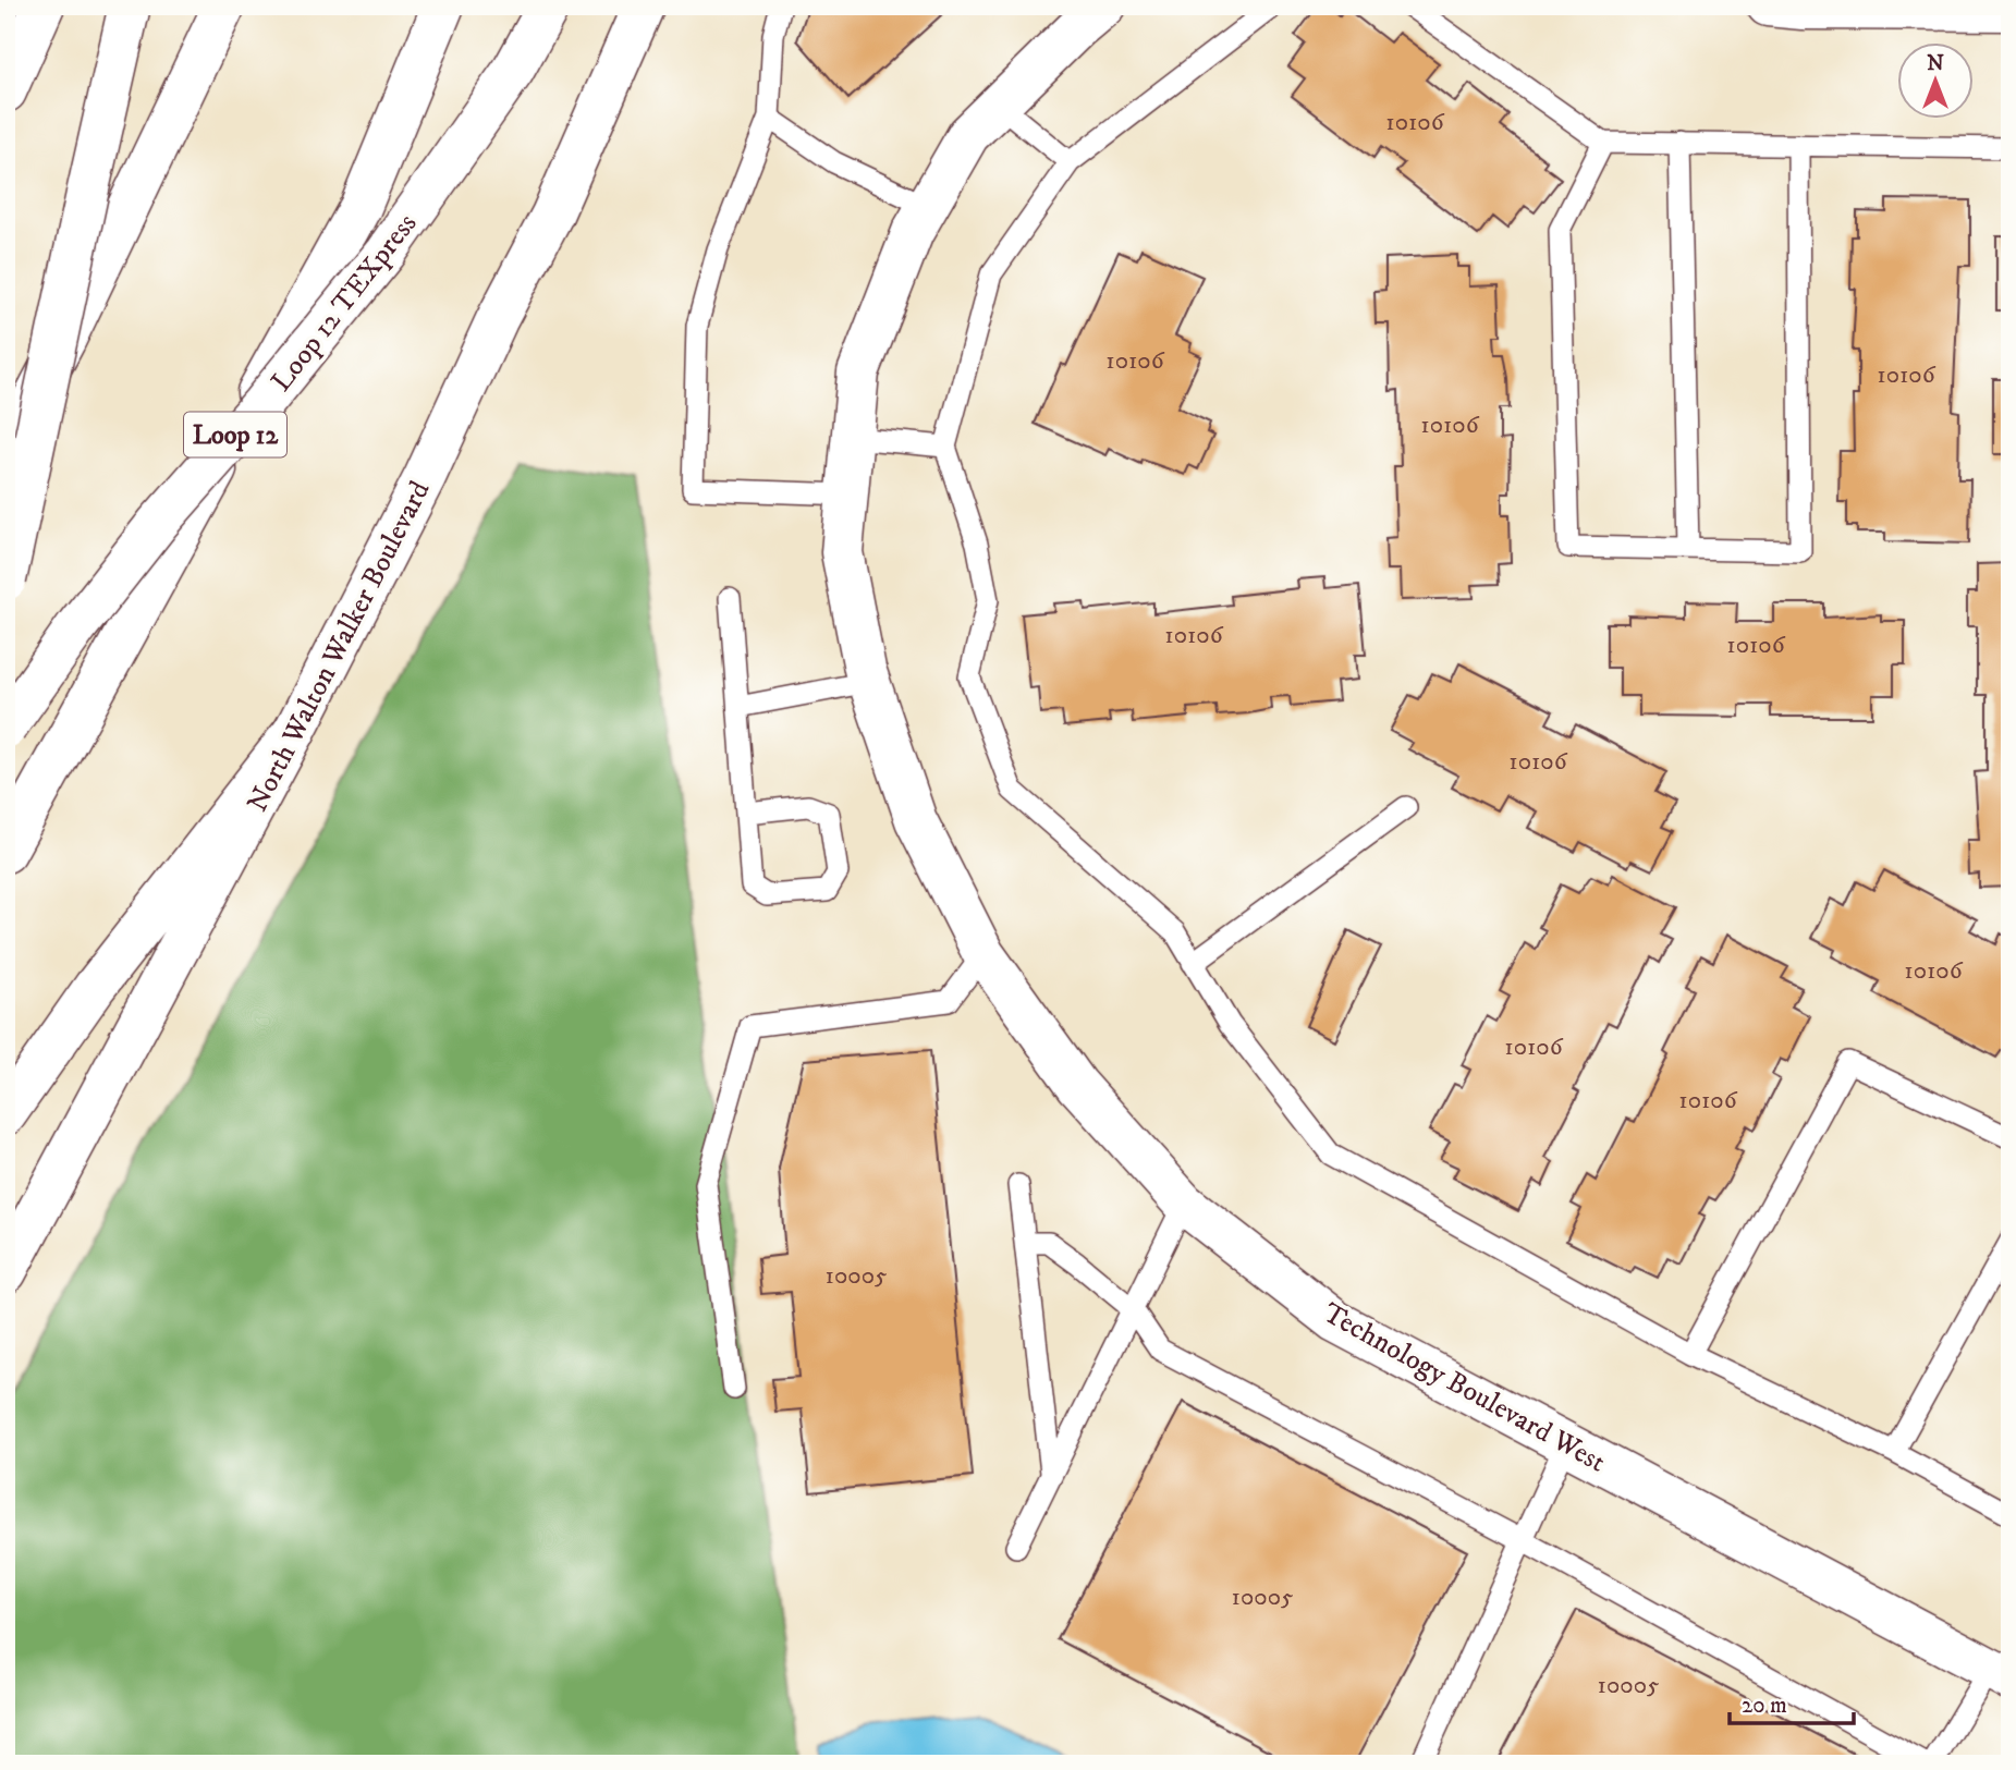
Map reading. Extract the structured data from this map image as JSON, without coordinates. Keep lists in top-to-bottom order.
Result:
{
  "streets": {
    "main road": [
      "Loop 12 TEXpress",
      "Loop 12",
      "North Walton Walker Boulevard",
      "Technology Boulevard West"
    ]
  },
  "house_numbers": [
    "10106",
    "10106",
    "10106",
    "10106",
    "10106",
    "10106",
    "10106",
    "10106",
    "10106",
    "10106",
    "10005",
    "10005",
    "10005"
  ],
  "scale_bar": "20 m",
  "north": "top"
}
